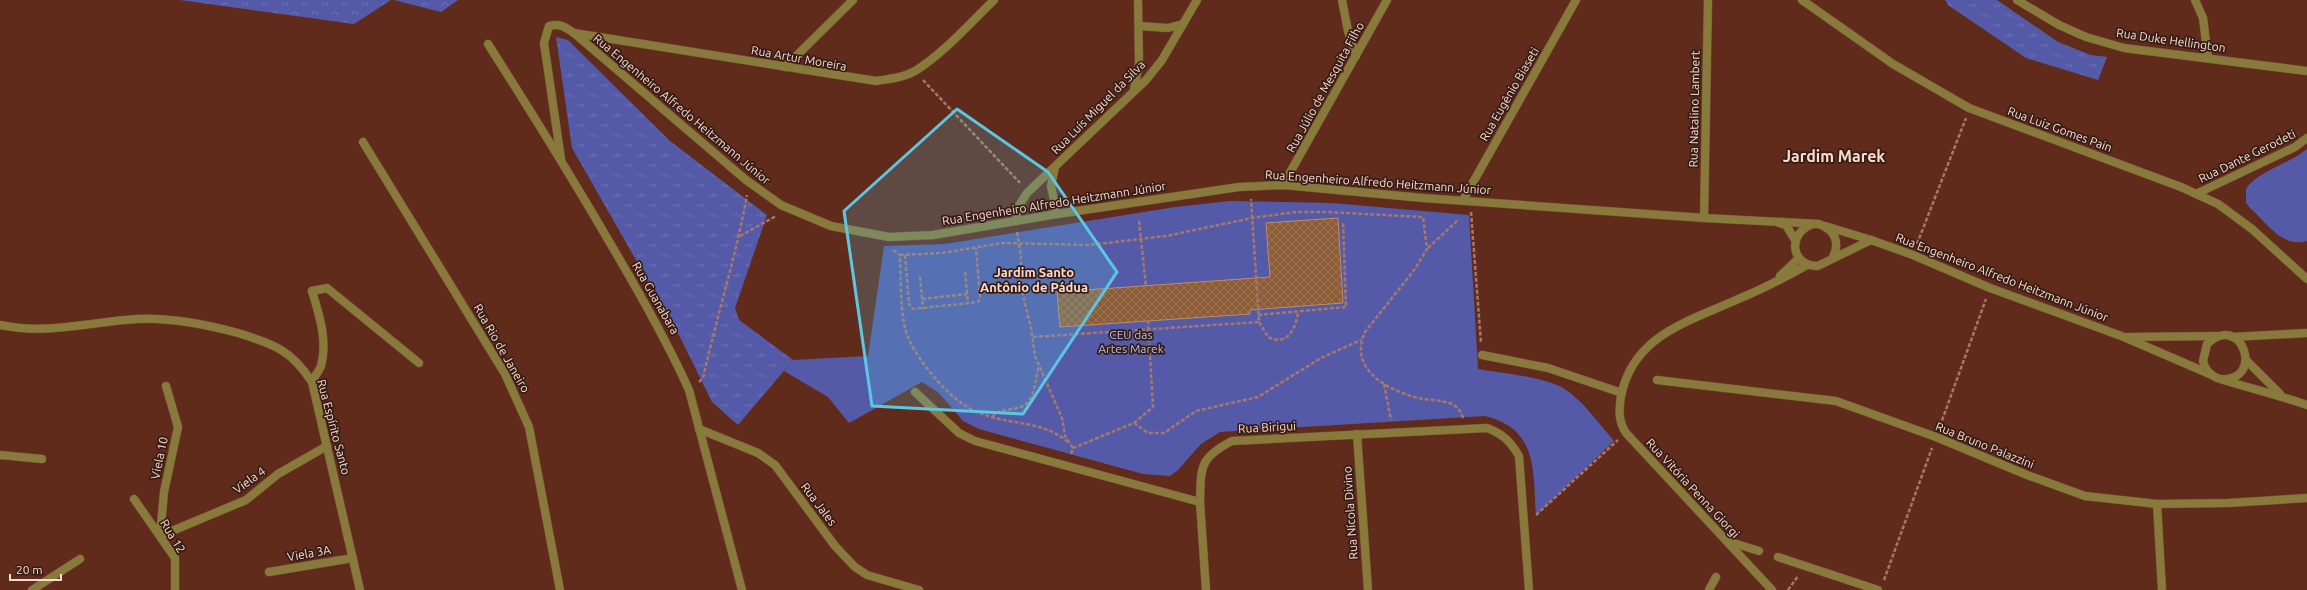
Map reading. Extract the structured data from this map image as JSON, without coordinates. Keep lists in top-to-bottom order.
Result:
{
  "streets": {
    "street": [
      "Rua Duke Hellington",
      "Rua Artur Moreira",
      "Rua Júlio de Mesquita Filho",
      "Rua Eugênio Biaseti",
      "Rua Luís Miguel da Silva",
      "Rua Engenheiro Alfredo Heitzmann Júnior",
      "Rua Natalino Lambert",
      "Rua Luiz Gomes Pain",
      "Rua Dante Gerodeti",
      "Rua Guanabara",
      "Rua Rio de Janeiro",
      "Rua Espírito Santo",
      "Rua Birigui",
      "Rua Bruno Palazzini",
      "Viela 10",
      "Viela 4",
      "Rua Vitória Penna Giorgi",
      "Rua Jales",
      "Rua Nícola Divino",
      "Rua 12",
      "Viela 3A"
    ]
  },
  "crossings": [
    ["Rua Artur Moreira", "Rua Engenheiro Alfredo Heitzmann Júnior"],
    ["Rua Júlio de Mesquita Filho", "Rua Engenheiro Alfredo Heitzmann Júnior"],
    ["Rua Eugênio Biaseti", "Rua Engenheiro Alfredo Heitzmann Júnior"],
    ["Rua Luís Miguel da Silva", "Rua Engenheiro Alfredo Heitzmann Júnior"],
    ["Rua Engenheiro Alfredo Heitzmann Júnior", "Rua Natalino Lambert"],
    ["Rua Engenheiro Alfredo Heitzmann Júnior", "Rua Guanabara"],
    ["Rua Luiz Gomes Pain", "Rua Dante Gerodeti"],
    ["Rua Guanabara", "Rua Jales"],
    ["Rua Espírito Santo", "Viela 4"],
    ["Rua Espírito Santo", "Viela 3A"],
    ["Rua Birigui", "Rua Nícola Divino"],
    ["Viela 10", "Viela 4"],
    ["Viela 10", "Rua 12"],
    ["Viela 4", "Rua 12"]
  ],
  "districts": ["Jardim Marek", "Jardim Santo Antônio de Pádua"],
  "parks": ["CEU das Artes Marek"],
  "scale_bar": "20 m"
}
